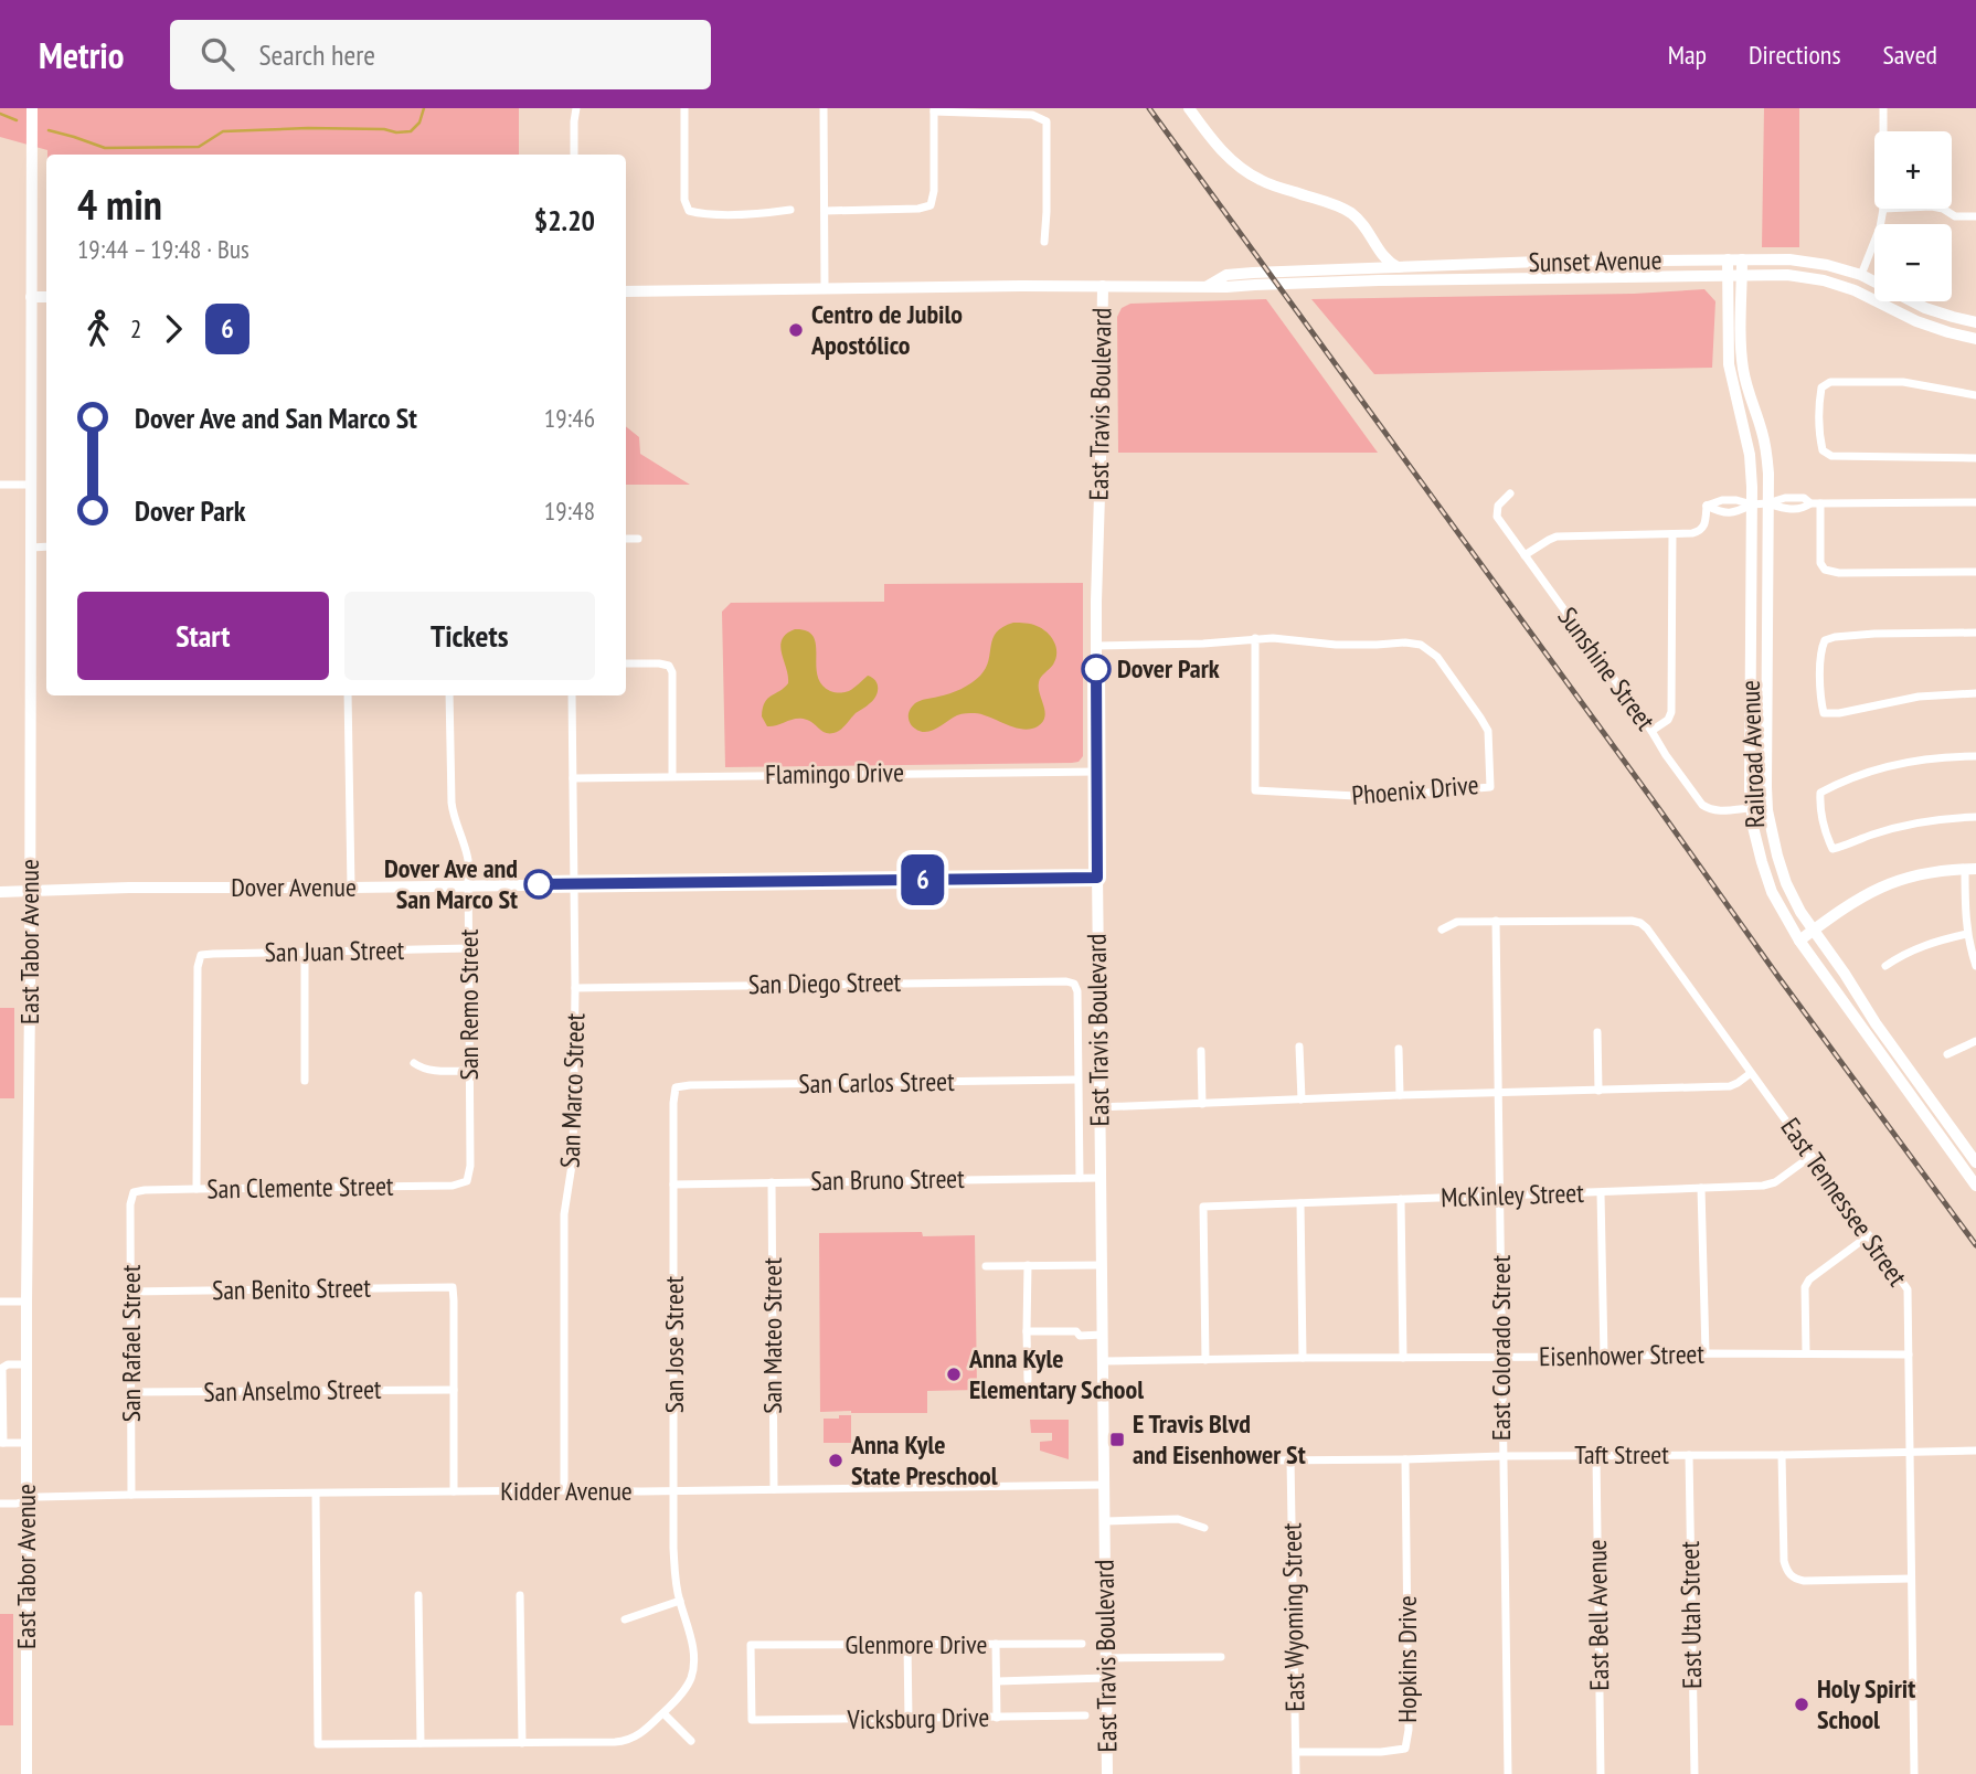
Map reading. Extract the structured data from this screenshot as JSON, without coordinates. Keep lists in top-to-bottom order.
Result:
{
  "streets": {
    "main road": [
      "Sunset Avenue",
      "East Travis Boulevard",
      "Railroad Avenue",
      "Dover Avenue",
      "East Tabor Avenue"
    ],
    "street": [
      "Sunshine Street",
      "Flamingo Drive",
      "Phoenix Drive",
      "San Juan Street",
      "San Diego Street",
      "San Remo Street",
      "San Carlos Street",
      "San Marco Street",
      "San Bruno Street",
      "San Clemente Street",
      "McKinley Street",
      "East Tennessee Street",
      "San Benito Street",
      "San Mateo Street",
      "San Rafael Street",
      "San Jose Street",
      "East Colorado Street",
      "Eisenhower Street",
      "San Anselmo Street",
      "Taft Street",
      "Kidder Avenue",
      "East Bell Avenue",
      "East Utah Street",
      "East Wyoming Street",
      "Glenmore Drive",
      "Hopkins Drive",
      "Vicksburg Drive"
    ]
  },
  "crossings": [
    ["Sunset Avenue", "East Travis Boulevard"],
    ["Sunset Avenue", "Railroad Avenue"],
    ["East Travis Boulevard", "Flamingo Drive"],
    ["East Travis Boulevard", "Phoenix Drive"],
    ["East Travis Boulevard", "Dover Avenue"],
    ["East Travis Boulevard", "San Diego Street"],
    ["East Travis Boulevard", "San Carlos Street"],
    ["East Travis Boulevard", "San Bruno Street"],
    ["East Travis Boulevard", "Eisenhower Street"],
    ["East Travis Boulevard", "Kidder Avenue"],
    ["Sunshine Street", "Railroad Avenue"],
    ["Flamingo Drive", "San Marco Street"],
    ["Dover Avenue", "East Tabor Avenue"],
    ["Dover Avenue", "San Remo Street"],
    ["Dover Avenue", "San Marco Street"],
    ["East Tabor Avenue", "Kidder Avenue"],
    ["San Juan Street", "San Remo Street"],
    ["San Juan Street", "San Clemente Street"],
    ["San Diego Street", "San Marco Street"],
    ["San Remo Street", "San Clemente Street"],
    ["San Carlos Street", "San Jose Street"],
    ["San Marco Street", "Kidder Avenue"],
    ["San Bruno Street", "San Mateo Street"],
    ["San Bruno Street", "San Jose Street"],
    ["San Clemente Street", "San Rafael Street"],
    ["McKinley Street", "East Tennessee Street"],
    ["McKinley Street", "East Colorado Street"],
    ["McKinley Street", "Eisenhower Street"],
    ["East Tennessee Street", "East Colorado Street"],
    ["East Tennessee Street", "Eisenhower Street"],
    ["East Tennessee Street", "Taft Street"],
    ["San Benito Street", "San Rafael Street"],
    ["San Benito Street", "San Anselmo Street"],
    ["San Mateo Street", "Kidder Avenue"],
    ["San Rafael Street", "San Anselmo Street"],
    ["San Rafael Street", "Kidder Avenue"],
    ["San Jose Street", "Kidder Avenue"],
    ["East Colorado Street", "Eisenhower Street"],
    ["East Colorado Street", "Taft Street"],
    ["Taft Street", "East Bell Avenue"],
    ["Taft Street", "East Utah Street"],
    ["Taft Street", "East Wyoming Street"],
    ["Taft Street", "Hopkins Drive"],
    ["East Wyoming Street", "Hopkins Drive"],
    ["Glenmore Drive", "Vicksburg Drive"]
  ],
  "places": {
    "other": [
      "Centro de Jubilo Apostólico",
      "Dover Park",
      "Dover Ave and San Marco St",
      "Anna Kyle Elementary School",
      "Anna Kyle State Preschool",
      "Holy Spirit School"
    ],
    "transit": ["E Travis Blvd and Eisenhower St"]
  },
  "lines": ["bus line 6"],
  "page": {
    "header": "Metrio",
    "search": "Search here",
    "nav": ["Map", "Directions", "Saved"],
    "on_map": "6",
    "map_buttons": ["+", "−"],
    "heading": ["4 min", "19:44 – 19:48 · Bus", "$2.20"],
    "legs": ["2", "6"],
    "list": [
      {
        "name": "Dover Ave and San Marco St",
        "value": "19:46"
      },
      {
        "name": "Dover Park",
        "value": "19:48"
      }
    ],
    "buttons": ["Start", "Tickets"]
  }
}
